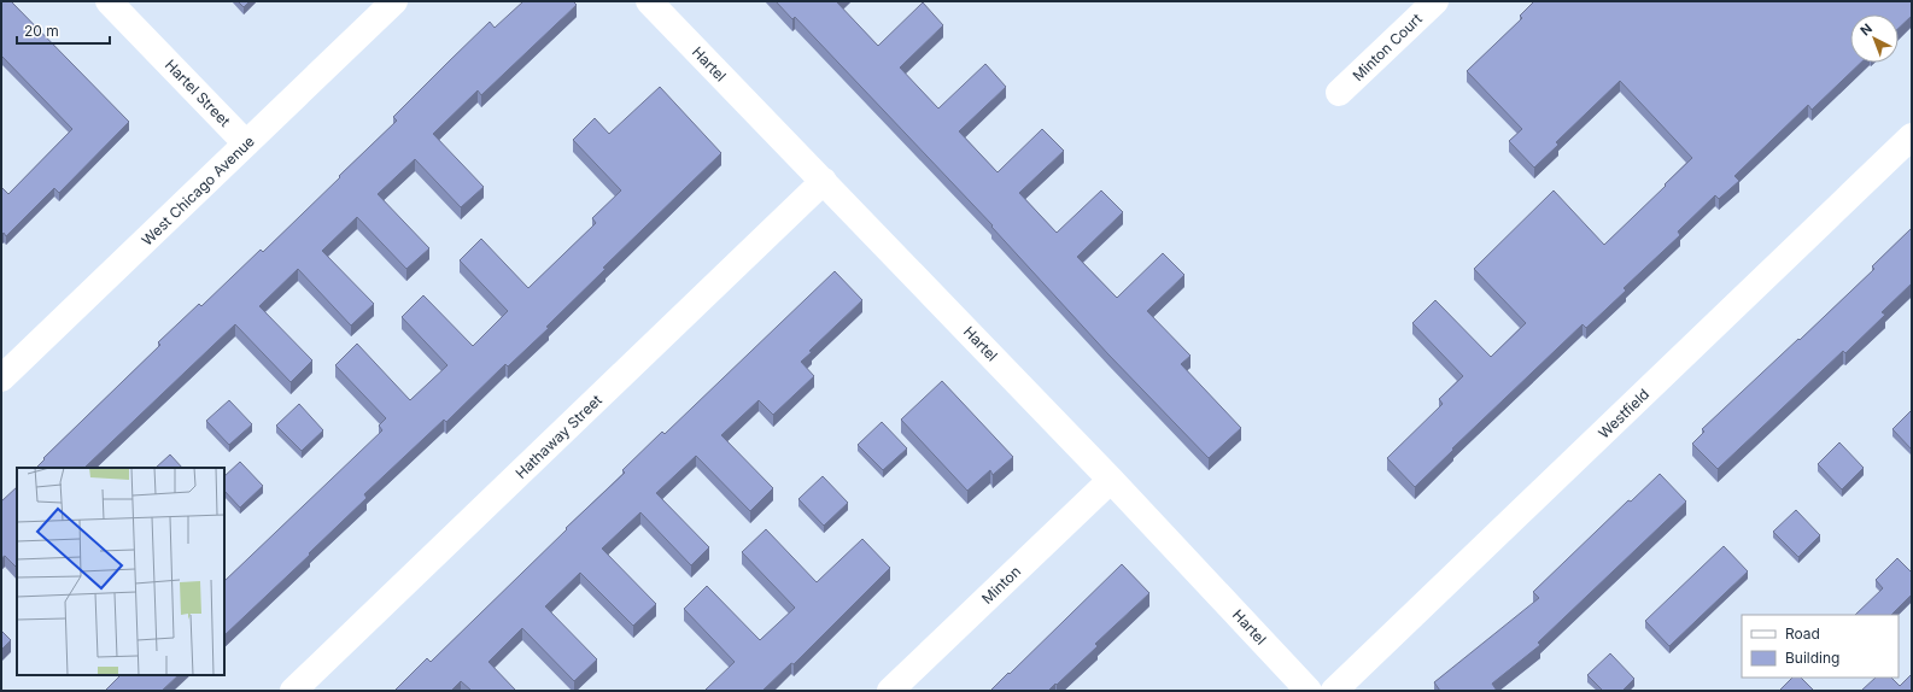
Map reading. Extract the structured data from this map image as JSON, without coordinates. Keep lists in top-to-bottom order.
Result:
{
  "streets": {
    "street": [
      "Minton Court",
      "Hartel",
      "Hartel Street",
      "West Chicago Avenue",
      "Westfield",
      "Hathaway Street",
      "Minton"
    ]
  },
  "crossings": [
    ["Hartel", "Hathaway Street"],
    ["Hartel", "Minton"],
    ["Hartel Street", "West Chicago Avenue"]
  ],
  "legend": ["Road", "Building"],
  "scale_bar": "20 m",
  "north": "top left"
}
